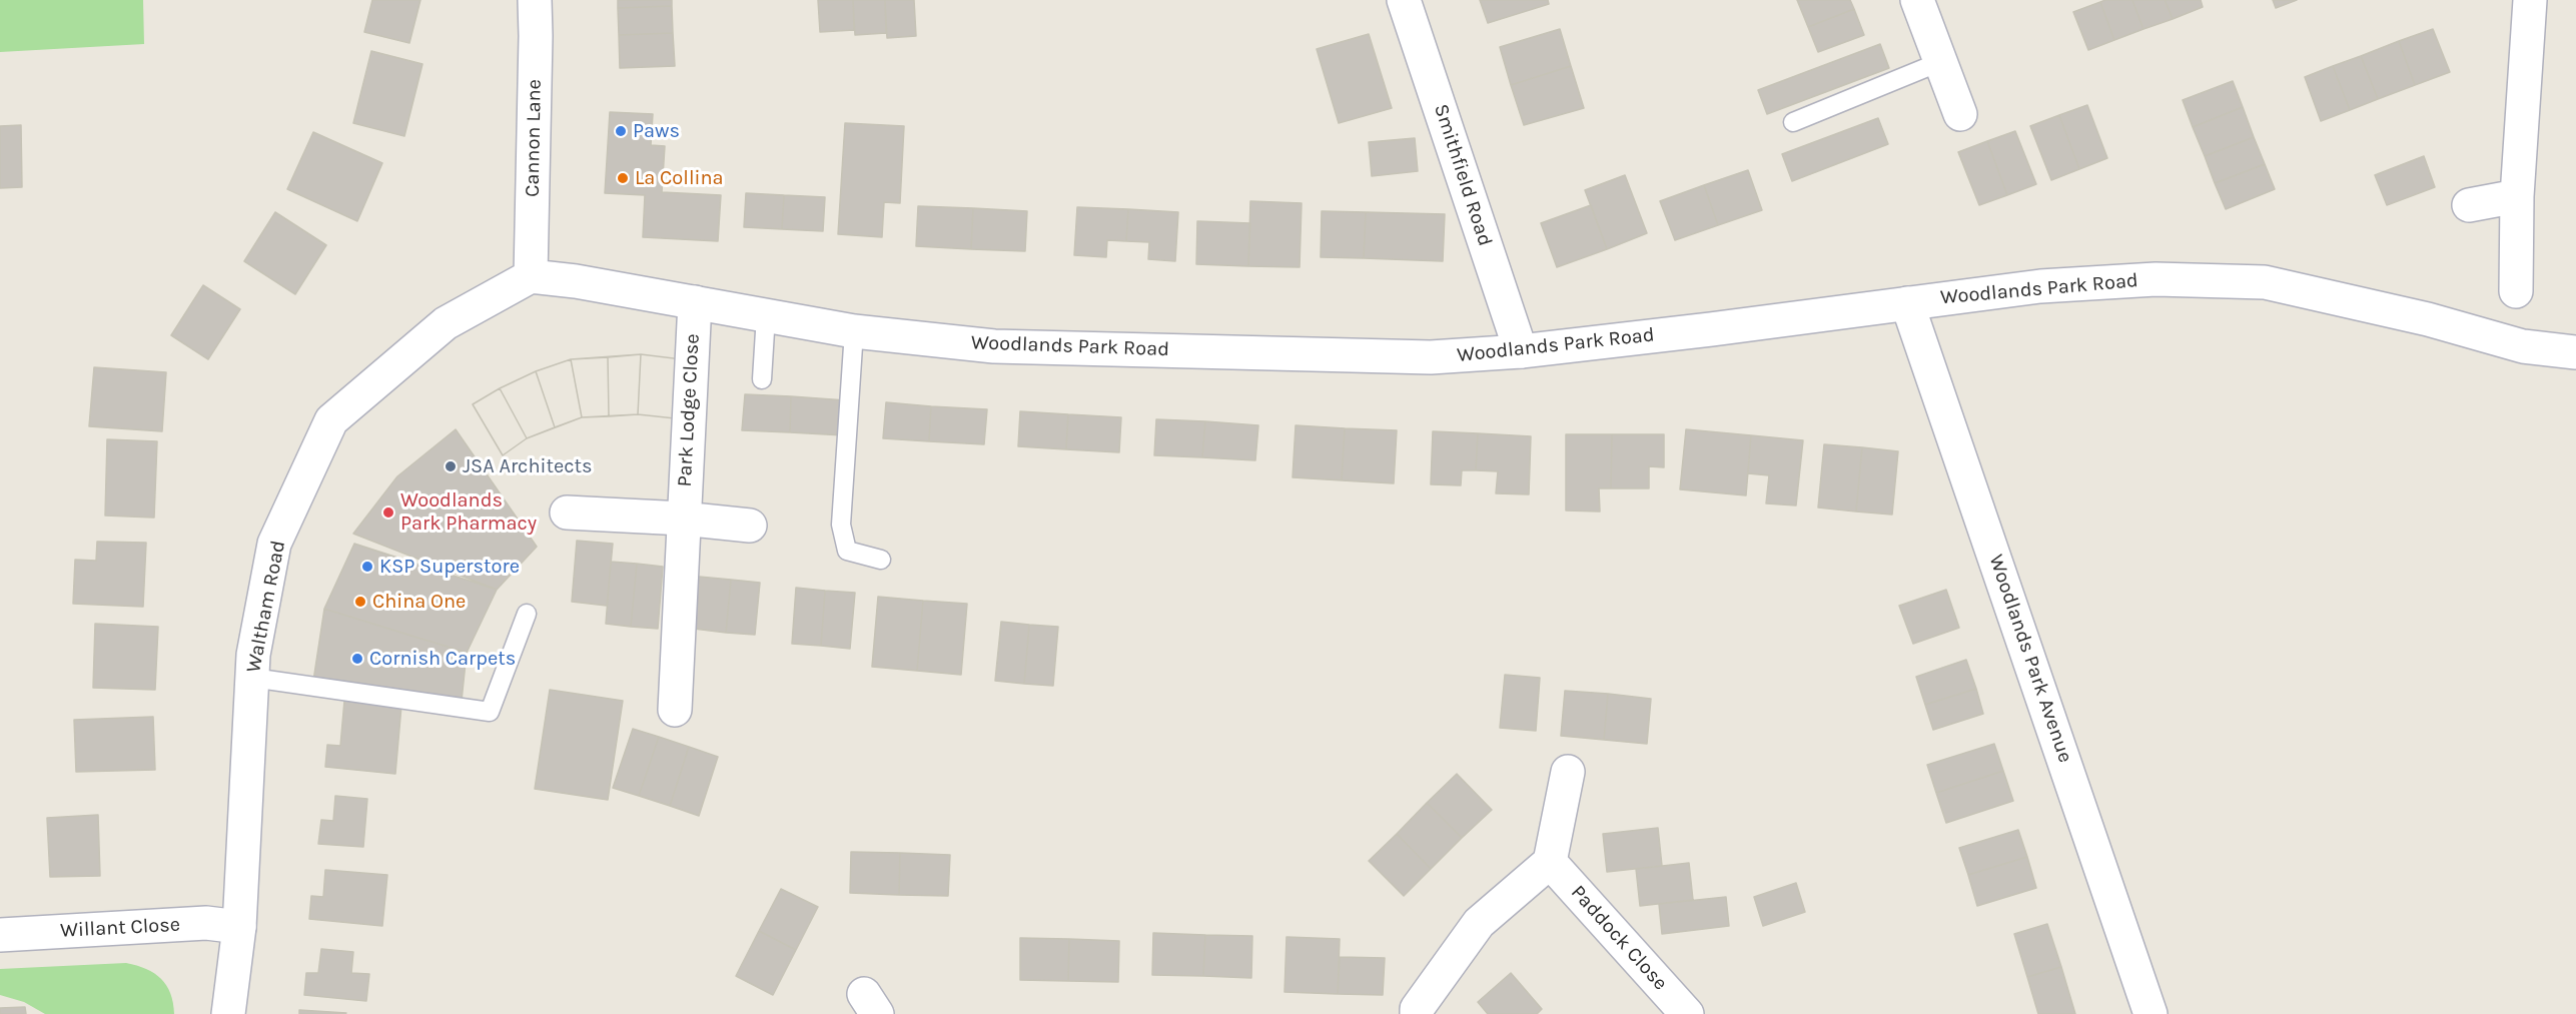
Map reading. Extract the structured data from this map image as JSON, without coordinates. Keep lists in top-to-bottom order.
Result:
{
  "streets": {
    "street": [
      "Cannon Lane",
      "Smithfield Road",
      "Woodlands Park Road",
      "Park Lodge Close",
      "Waltham Road",
      "Woodlands Park Avenue",
      "Willant Close",
      "Paddock Close"
    ]
  },
  "crossings": [
    ["Cannon Lane", "Woodlands Park Road"],
    ["Cannon Lane", "Waltham Road"],
    ["Smithfield Road", "Woodlands Park Road"],
    ["Woodlands Park Road", "Park Lodge Close"],
    ["Woodlands Park Road", "Waltham Road"],
    ["Woodlands Park Road", "Woodlands Park Avenue"],
    ["Waltham Road", "Willant Close"]
  ],
  "places": [
    "Paws",
    "La Collina",
    "JSA Architects",
    "Woodlands Park Pharmacy",
    "KSP Superstore",
    "China One",
    "Cornish Carpets"
  ]
}
